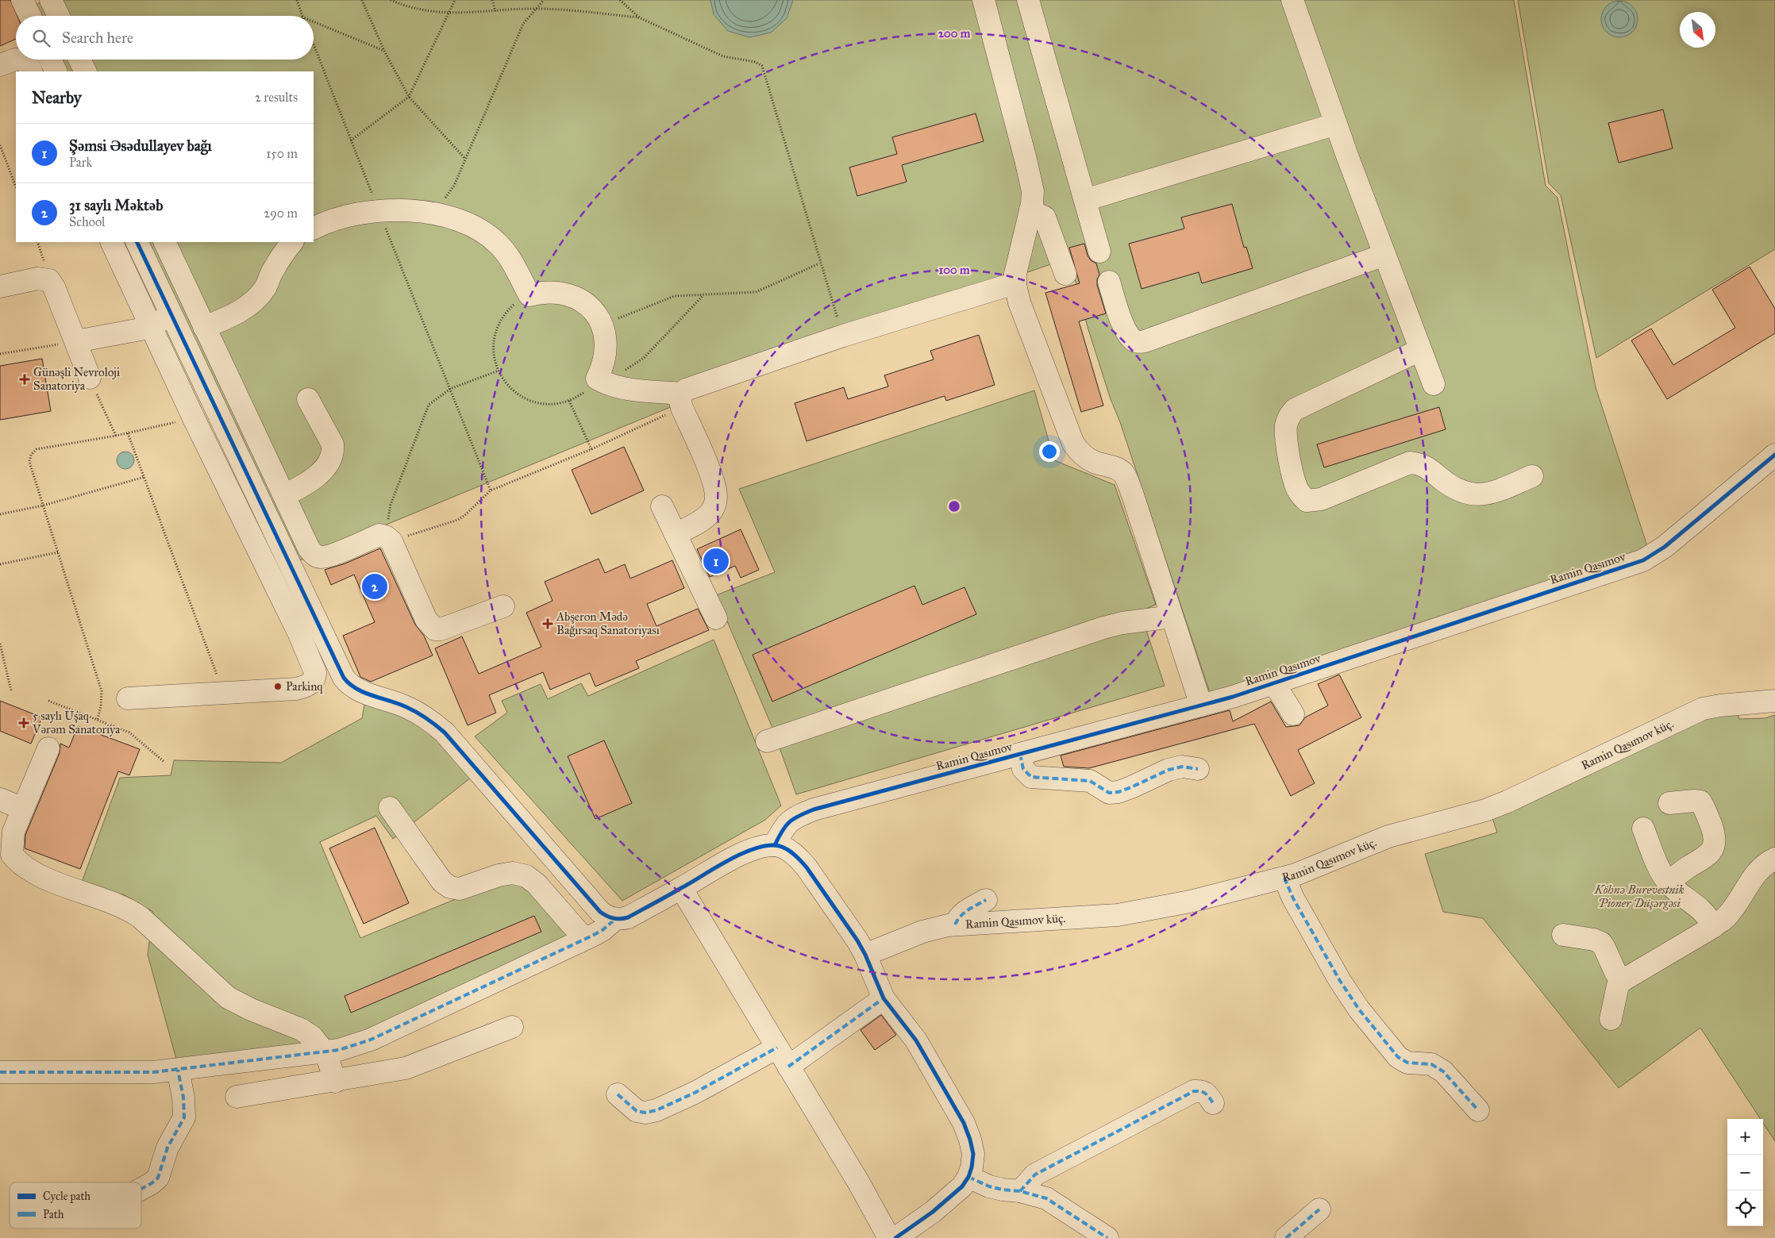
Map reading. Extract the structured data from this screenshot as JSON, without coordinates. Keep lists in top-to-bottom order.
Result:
{
  "streets": {
    "street": ["Ramin Qasımov", "Ramin Qasımov küç."]
  },
  "parks": ["Köhnə Burevestnik Pioner Düşərgəsi"],
  "places": {
    "health": ["Günəşli Nevroloji Sanatoriya", "Abşeron Mədə Bağırsaq Sanatoriyası", "5 saylı Uşaq Vərəm Sanatoriya"],
    "other": ["Parkinq"]
  },
  "legend": ["Cycle path", "Path"],
  "north": "bottom right",
  "page": {
    "search": "Search here",
    "heading": ["Nearby", "2 results"],
    "list": [
      {
        "mark": "1",
        "name": "Şəmsi Əsədullayev bağı",
        "note": "Park",
        "value": "150 m"
      },
      {
        "mark": "2",
        "name": "31 saylı Məktəb",
        "note": "School",
        "value": "290 m"
      }
    ],
    "pins": ["1", "2"],
    "map_buttons": ["+", "−"]
  },
  "rings": ["200 m", "100 m"]
}
